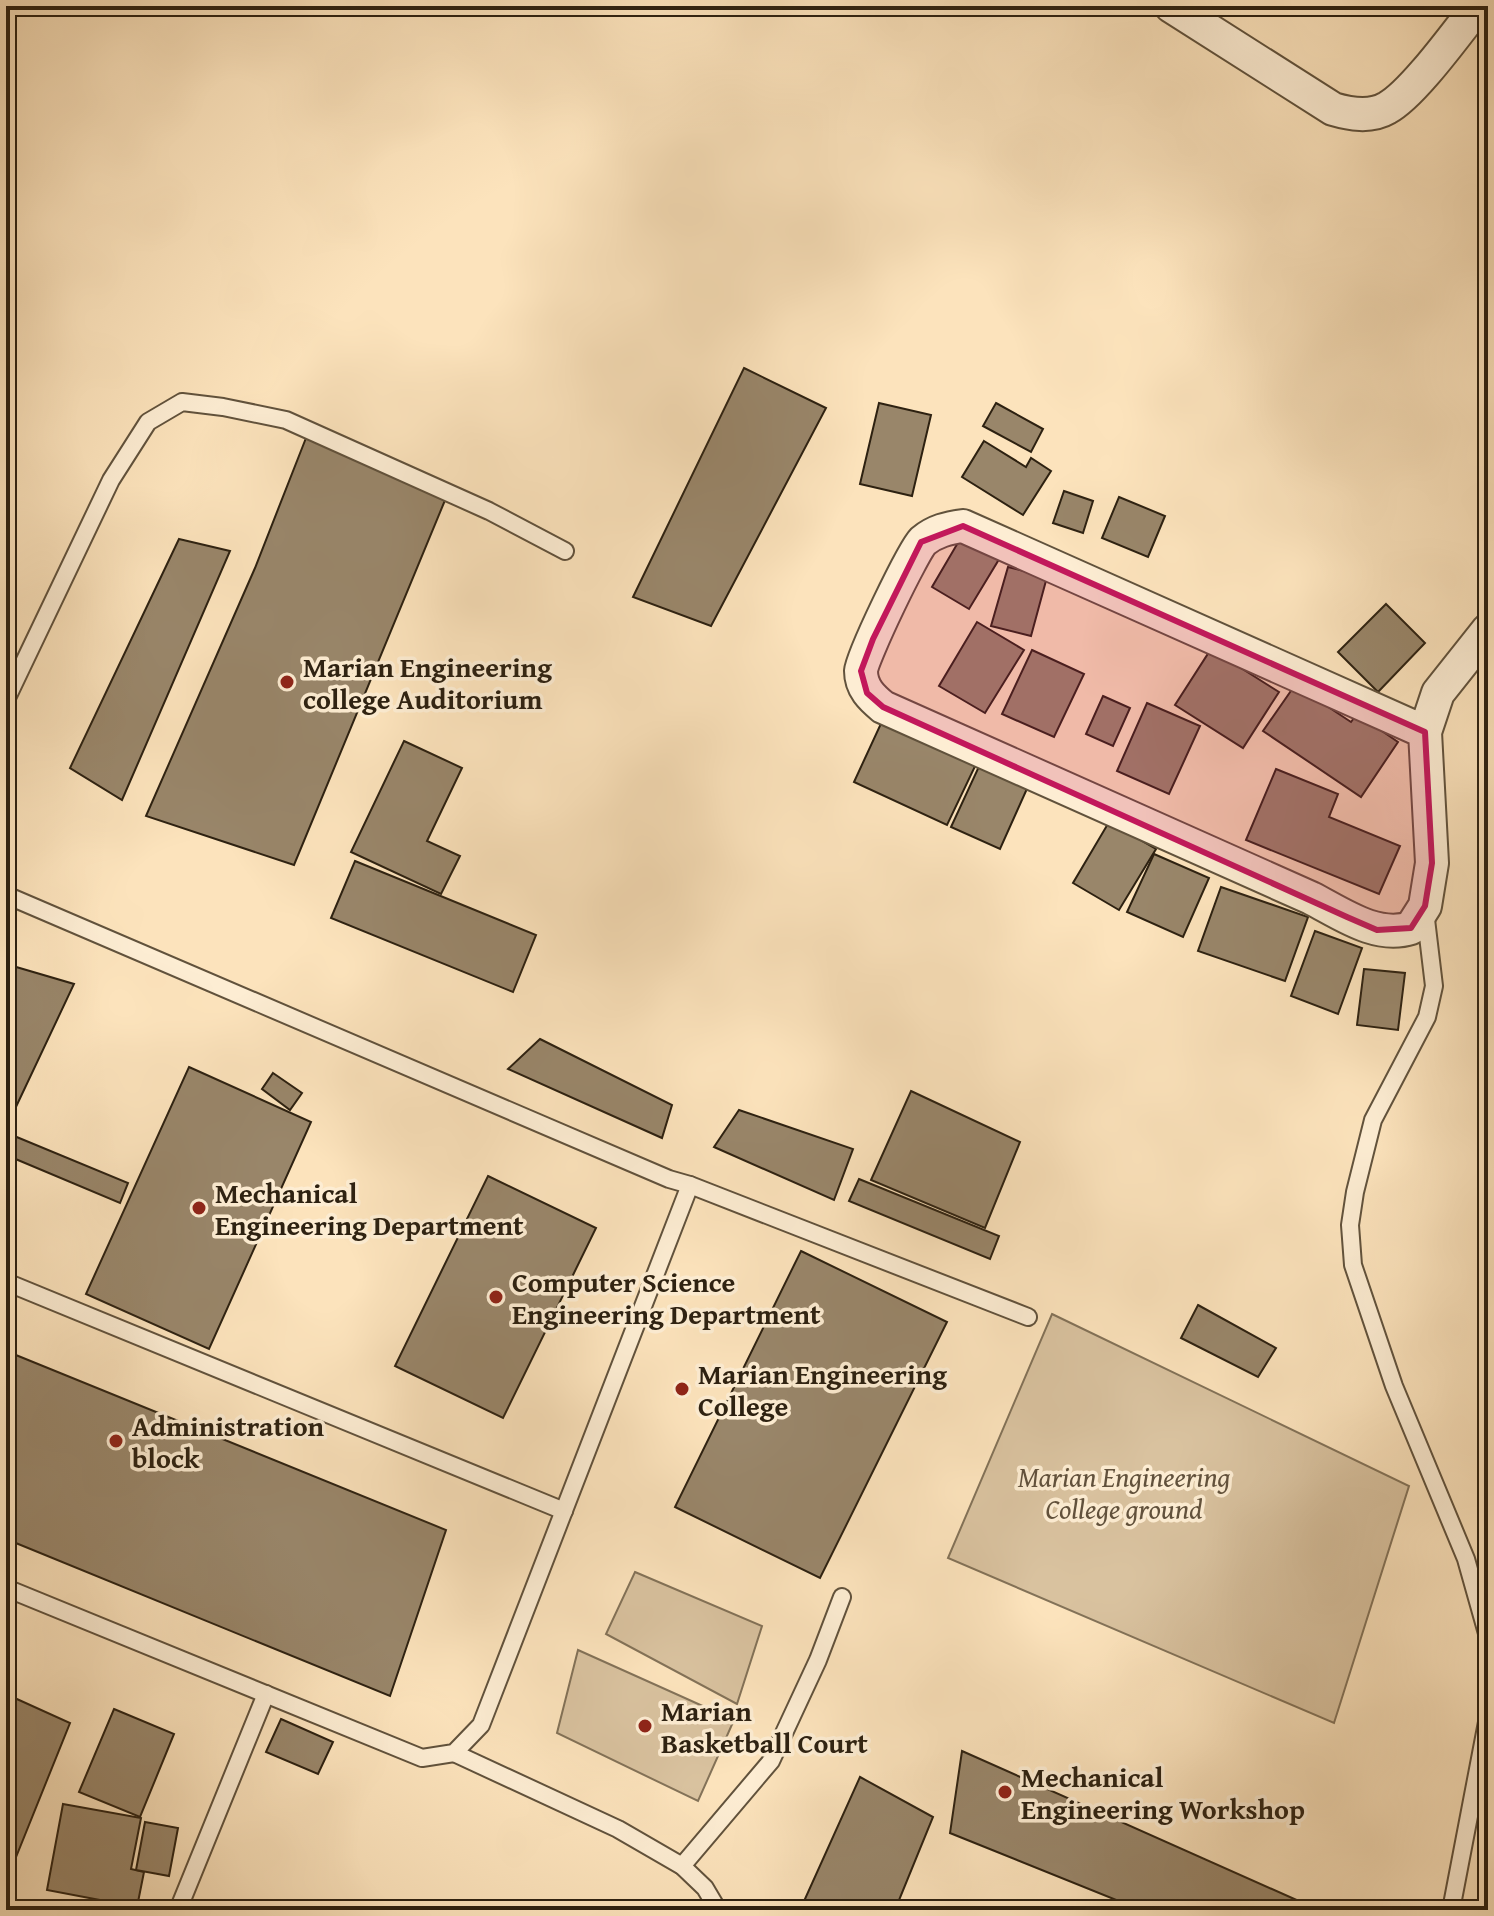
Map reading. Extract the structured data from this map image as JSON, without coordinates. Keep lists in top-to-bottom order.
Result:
{
  "parks": ["Marian Engineering College ground"],
  "places": [
    "Marian Engineering college Auditorium",
    "Mechanical Engineering Department",
    "Computer Science Engineering Department",
    "Marian Engineering College",
    "Administration block",
    "Marian Basketball Court",
    "Mechanical Engineering Workshop"
  ]
}
